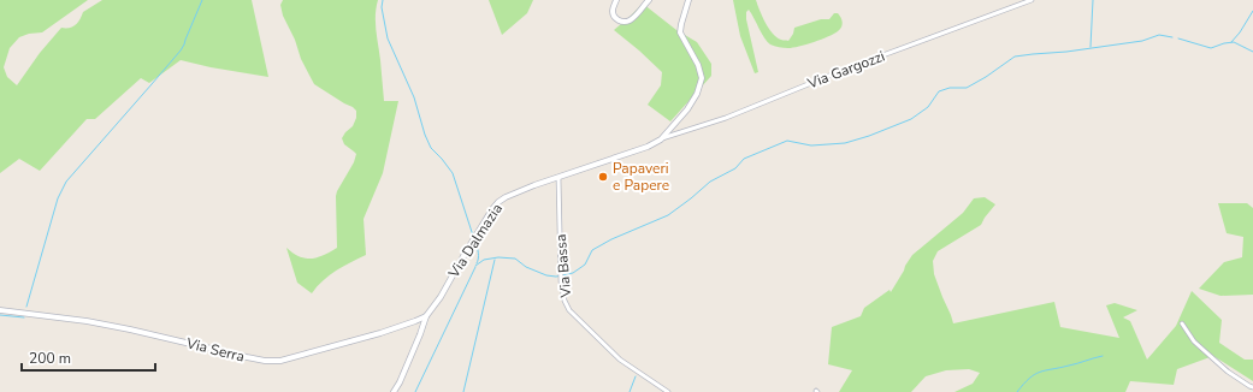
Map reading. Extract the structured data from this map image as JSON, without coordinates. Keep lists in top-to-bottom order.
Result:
{
  "streets": {
    "main road": ["Via Dalmazia", "Via Serra"],
    "street": ["Via Gargozzi", "Via Bassa"]
  },
  "crossings": [
    ["Via Gargozzi", "Via Dalmazia"],
    ["Via Dalmazia", "Via Bassa"],
    ["Via Dalmazia", "Via Serra"]
  ],
  "places": ["Papaveri e Papere"],
  "scale_bar": "200 m"
}
